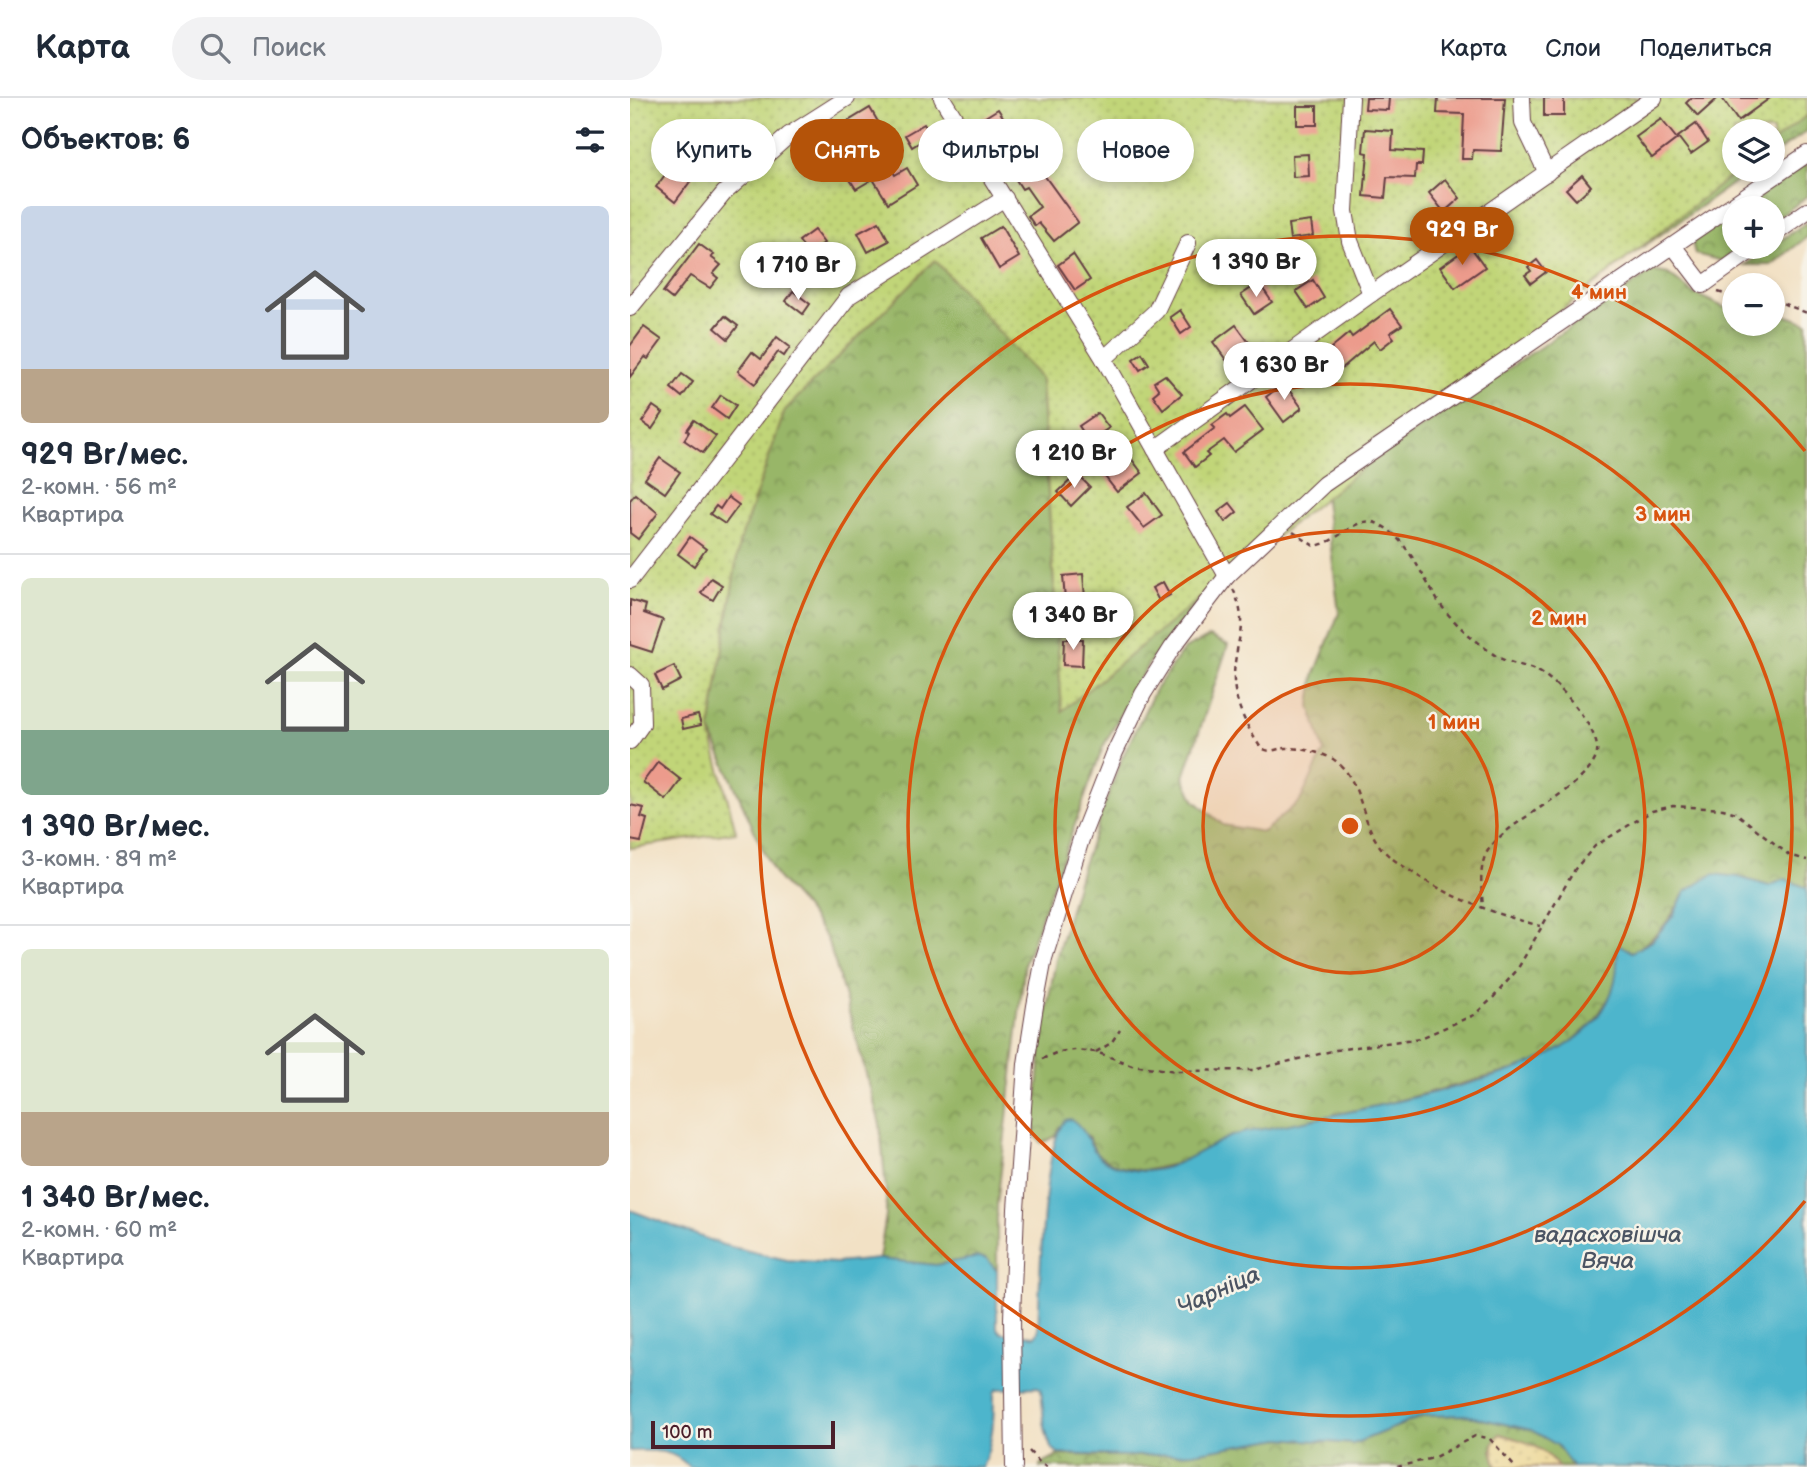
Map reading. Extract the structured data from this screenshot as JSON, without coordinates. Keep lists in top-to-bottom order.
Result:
{
  "water": ["вадасховішча Вяча", "Чарніца"],
  "scale_bar": "100 m",
  "page": {
    "header": "Карта",
    "search": "Поиск",
    "nav": ["Карта", "Слои", "Поделиться"],
    "heading": "Объектов: 6",
    "map_buttons": ["+", "−"],
    "chip": [
      "Купить",
      "Снять",
      "Фильтры",
      "Новое"
    ],
    "list": [
      {
        "name": "929 Br/мес.",
        "note": "2-комн. · 56 m² · Квартира"
      },
      {
        "name": "1 390 Br/мес.",
        "note": "3-комн. · 89 m² · Квартира"
      },
      {
        "name": "1 340 Br/мес.",
        "note": "2-комн. · 60 m² · Квартира"
      }
    ],
    "price": [
      "929 Br",
      "1 390 Br",
      "1 710 Br",
      "1 630 Br",
      "1 210 Br",
      "1 340 Br"
    ],
    "scale": "100 m"
  },
  "rings": [
    "4 мин",
    "3 мин",
    "2 мин",
    "1 мин"
  ]
}
